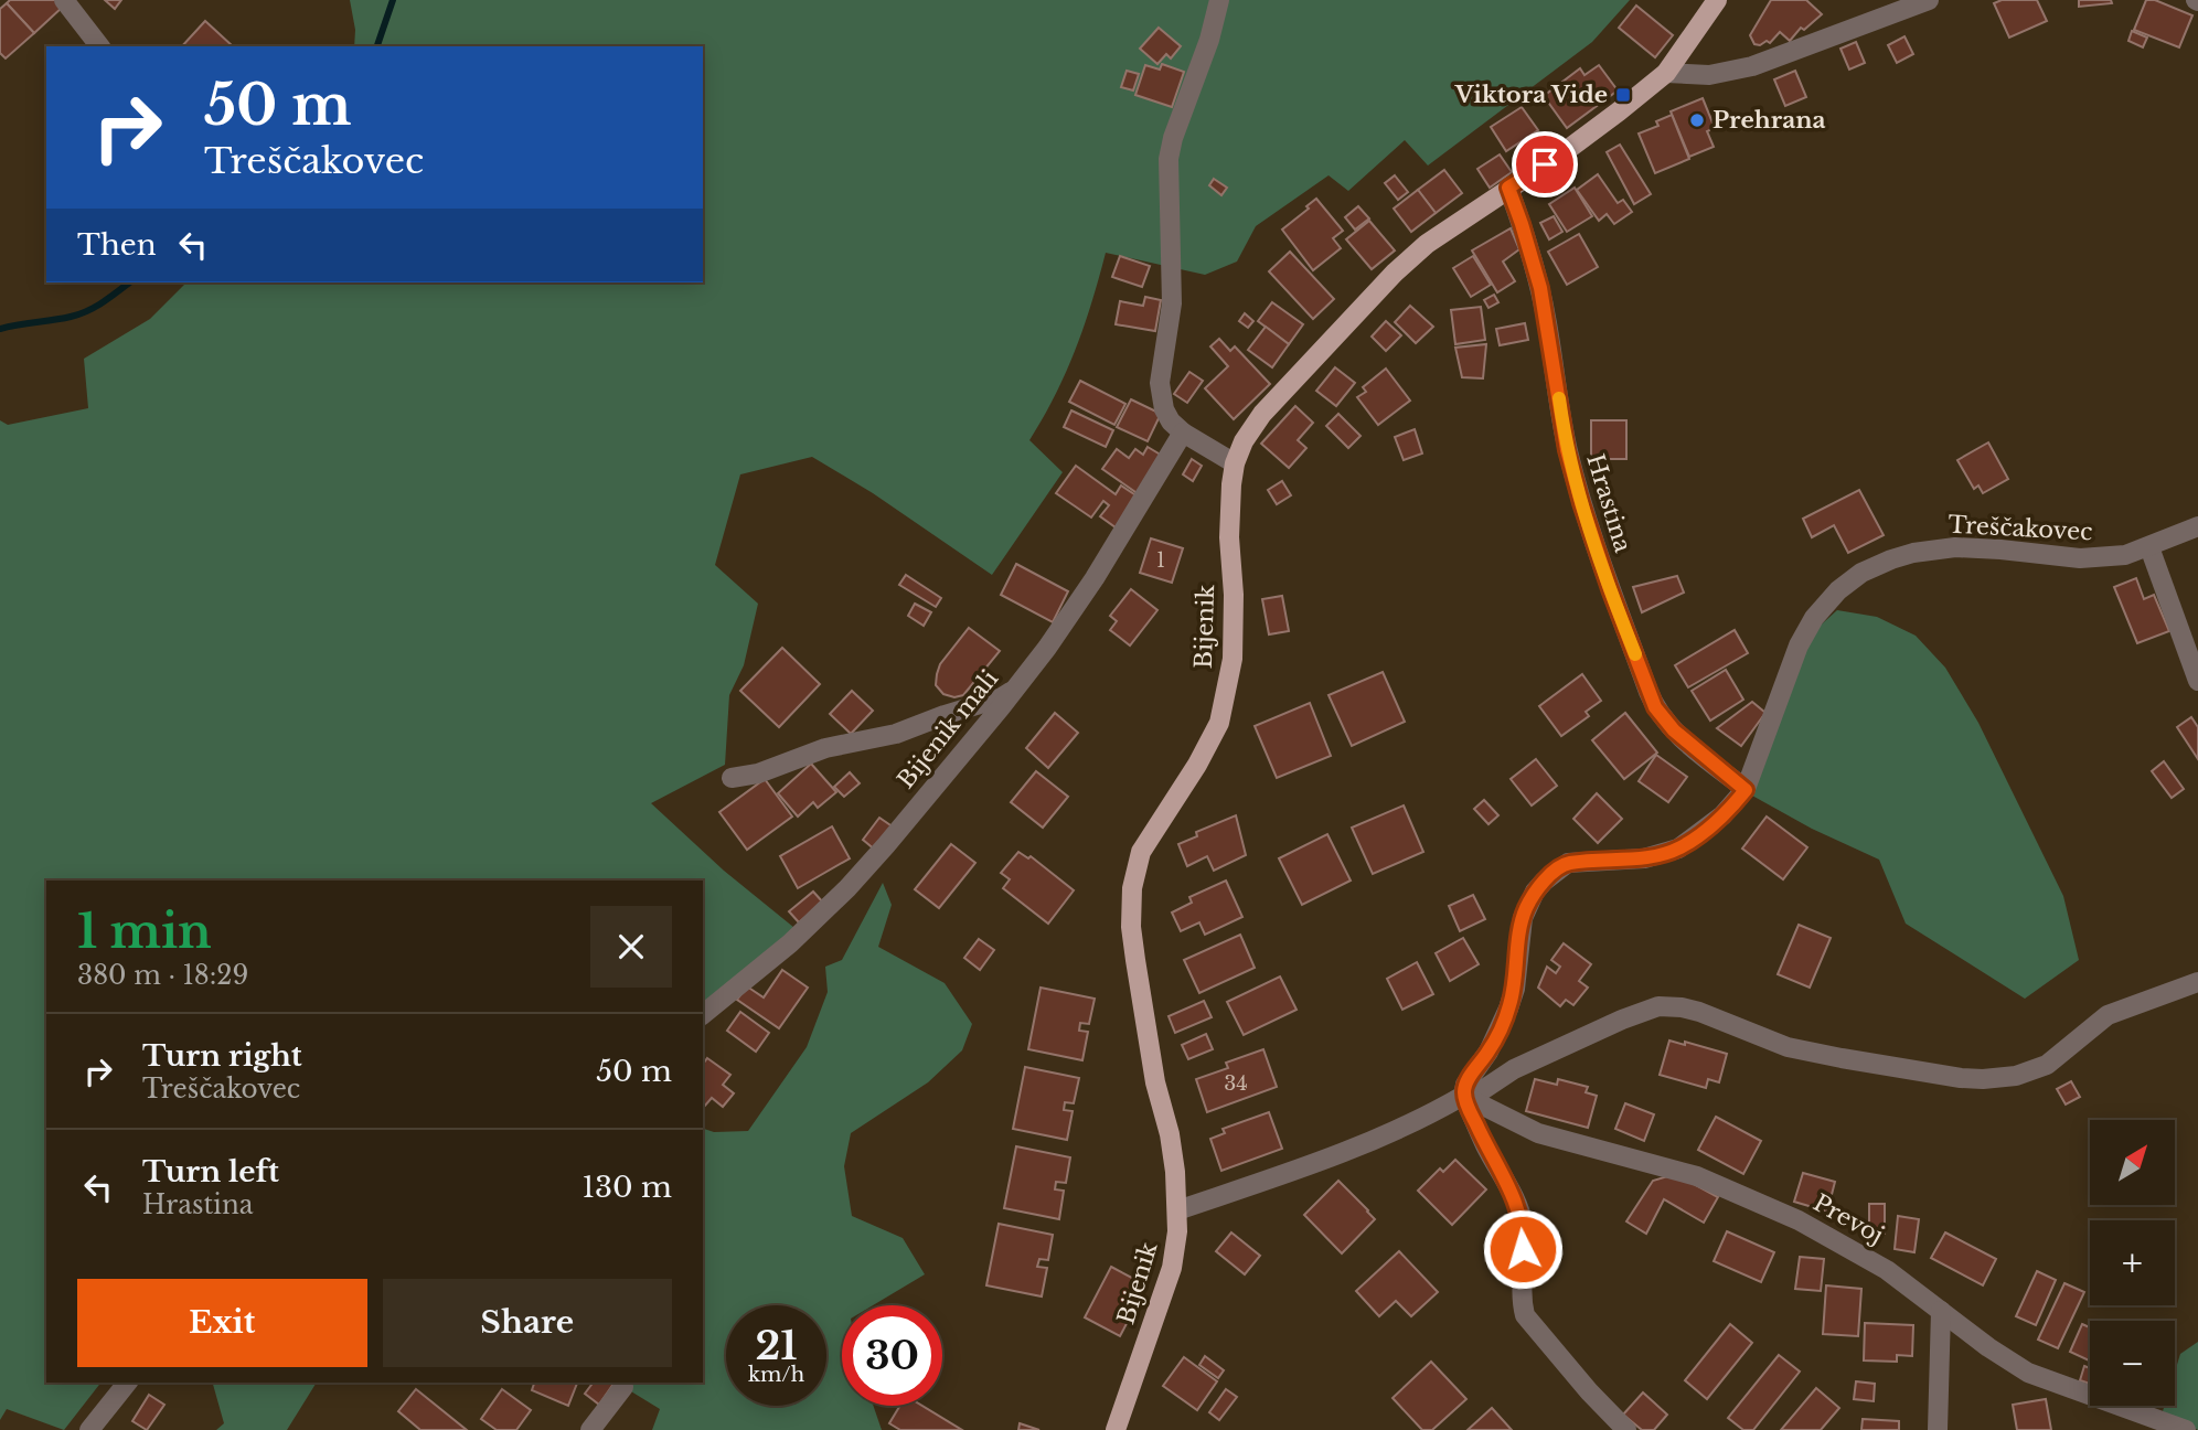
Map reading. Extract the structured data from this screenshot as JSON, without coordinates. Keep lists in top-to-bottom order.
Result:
{
  "streets": {
    "main road": ["Bijenik"],
    "street": [
      "Hrastina",
      "Treščakovec",
      "Bijenik mali",
      "Prevoj"
    ]
  },
  "crossings": [
    ["Hrastina", "Treščakovec"],
    ["Hrastina", "Bijenik"],
    ["Treščakovec", "Prevoj"]
  ],
  "places": {
    "transit": ["Viktora Vide"],
    "other": ["Prehrana"]
  },
  "house_numbers": ["1", "34"],
  "north": "top right",
  "page": {
    "turn": ["50 m", "Treščakovec"],
    "then": "Then",
    "heading": ["1 min", "380 m · 18:29"],
    "list": [
      {
        "name": "Turn right",
        "note": "Treščakovec",
        "value": "50 m"
      },
      {
        "name": "Turn left",
        "note": "Hrastina",
        "value": "130 m"
      }
    ],
    "map_buttons": ["+", "−"],
    "buttons": ["Exit", "Share"],
    "speed": "21 km/h",
    "limit": "30"
  }
}
